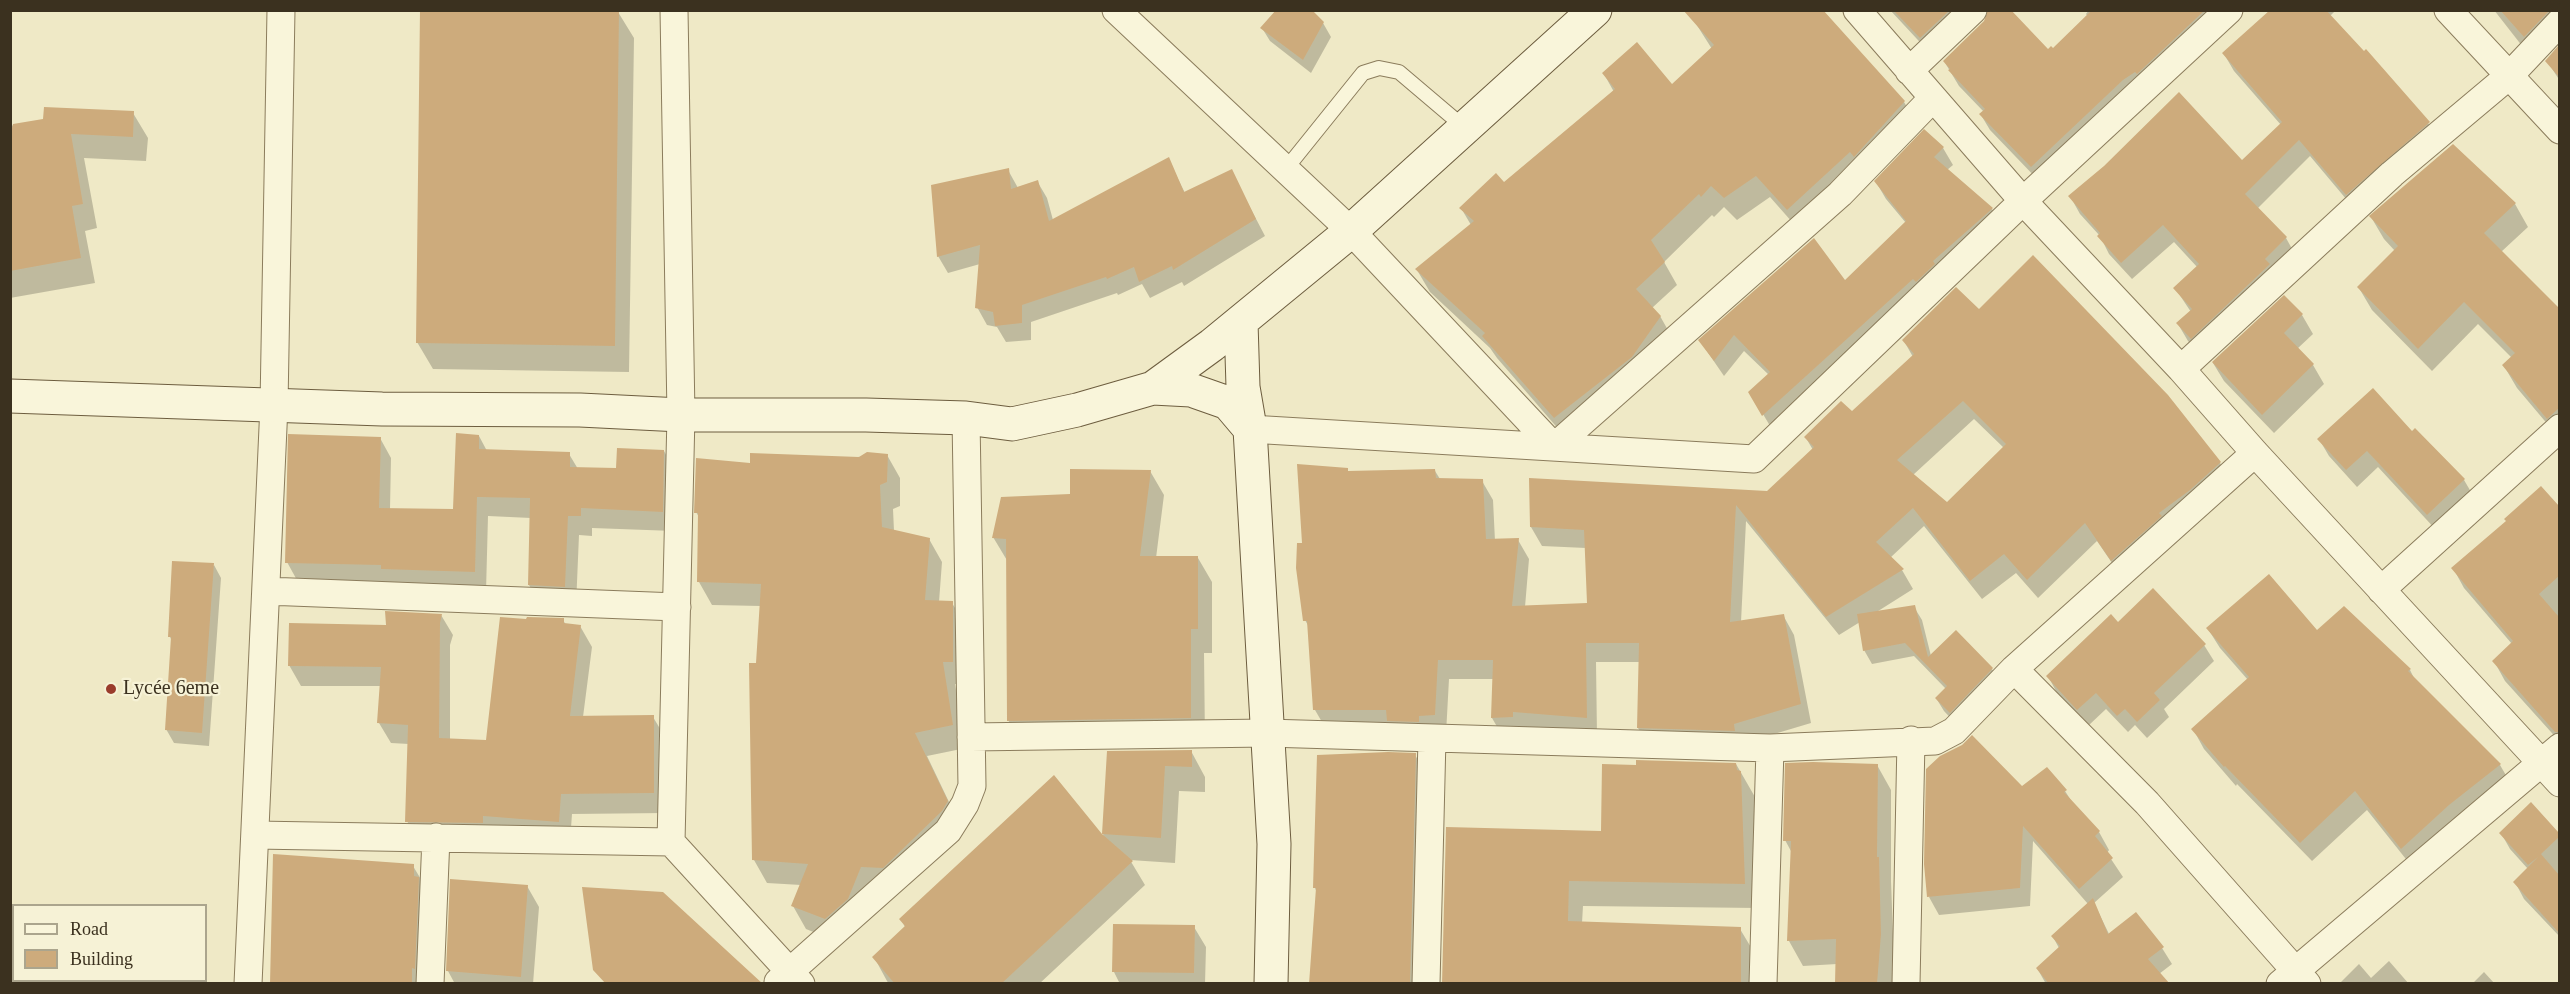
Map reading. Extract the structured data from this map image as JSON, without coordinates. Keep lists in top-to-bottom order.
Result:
{
  "places": ["Lycée 6eme"],
  "legend": ["Road", "Building"]
}
